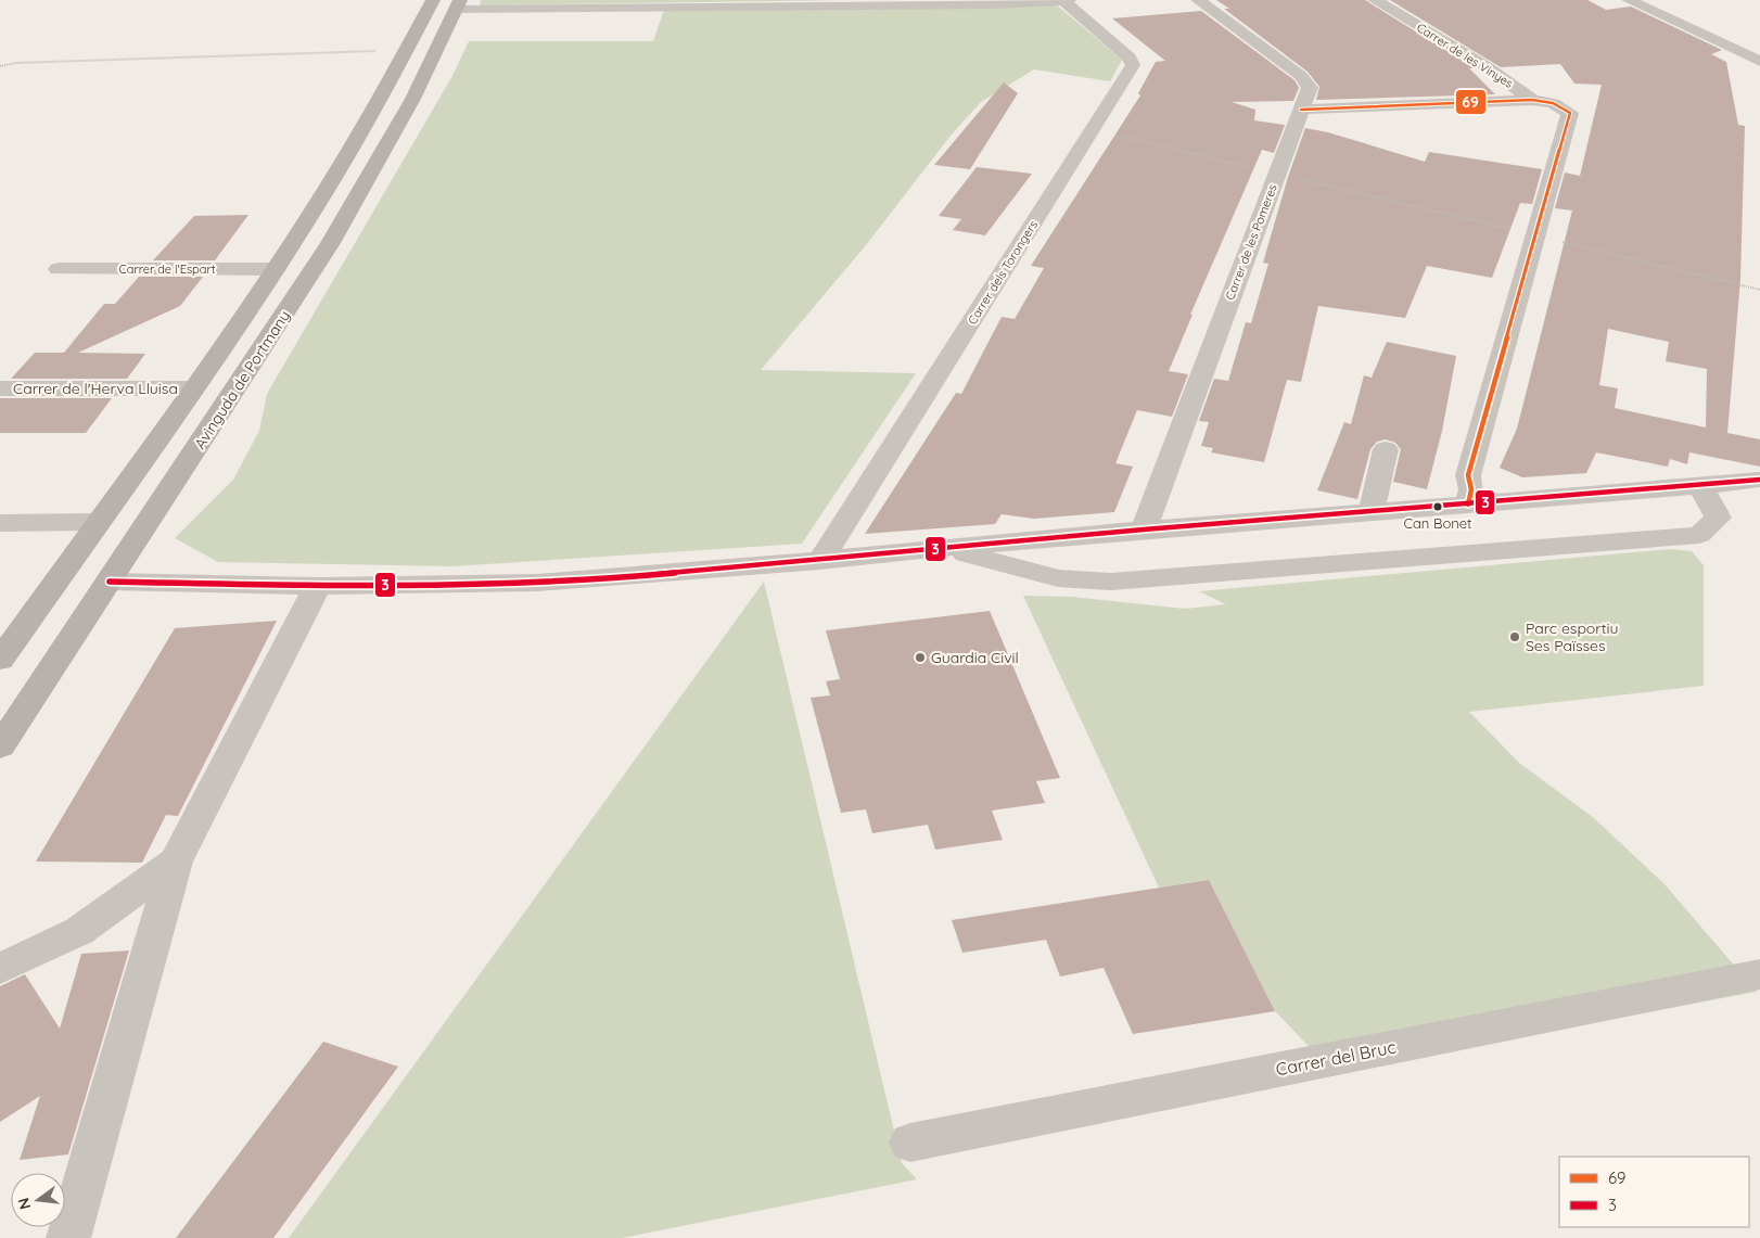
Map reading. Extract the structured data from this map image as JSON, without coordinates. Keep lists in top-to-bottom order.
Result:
{
  "streets": {
    "main road": ["Avinguda de Portmany"],
    "street": [
      "Carrer de les Vinyes",
      "Carrer de les Pomeres",
      "Carrer de l'Espart",
      "Carrer dels Torongers",
      "Carrer de l'Herva Lluisa",
      "Carrer del Bruc"
    ]
  },
  "places": ["Can Bonet", "Parc esportiu Ses Païsses", "Guardia Civil"],
  "lines": ["transit line 69", "transit line 3"],
  "legend": ["69", "3"],
  "north": "left"
}
